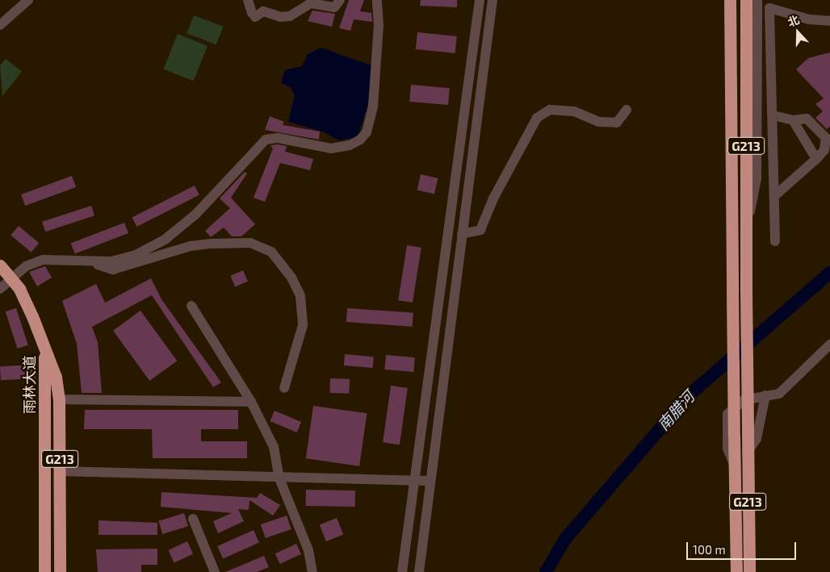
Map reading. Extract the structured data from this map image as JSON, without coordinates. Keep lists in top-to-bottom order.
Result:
{
  "streets": {
    "highway": ["G213", "雨林大道"]
  },
  "crossings": [
    ["G213", "雨林大道"]
  ],
  "water": ["南腊河"],
  "scale_bar": "100 m",
  "north": "top"
}
